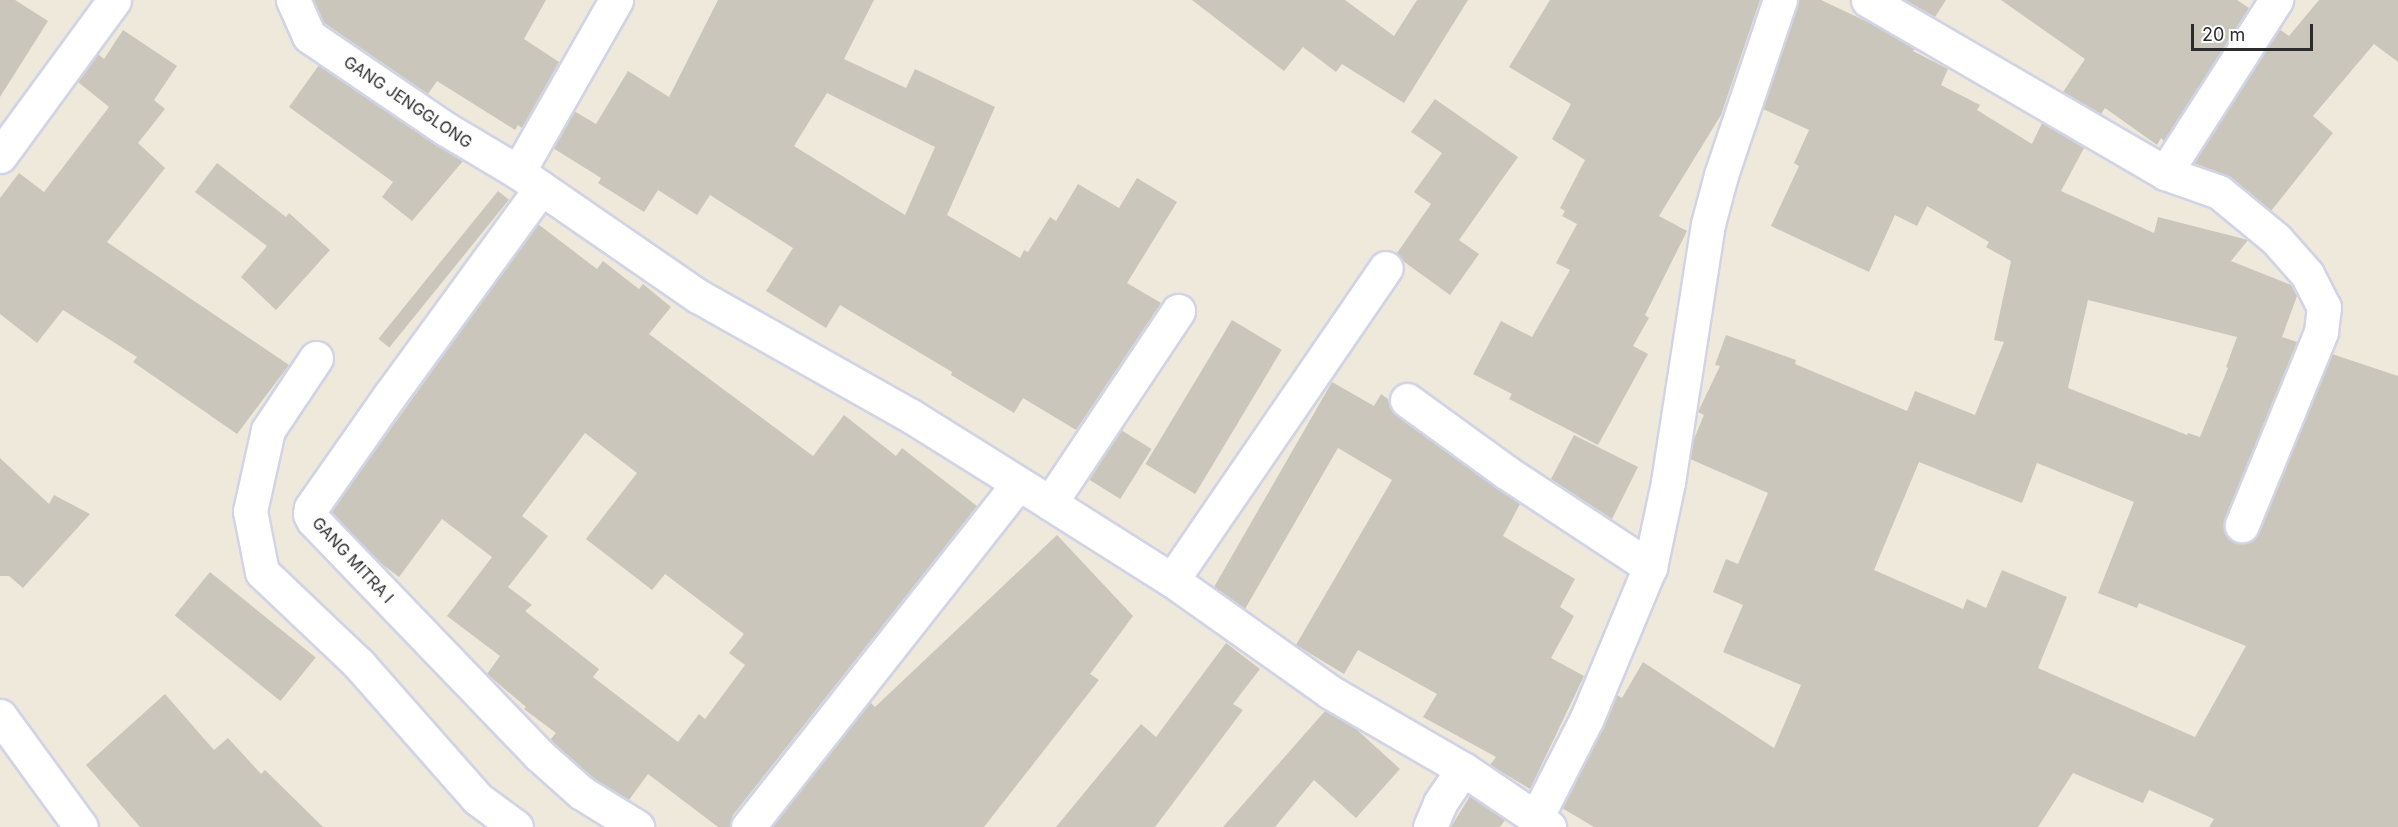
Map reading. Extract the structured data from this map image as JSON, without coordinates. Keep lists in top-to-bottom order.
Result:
{
  "streets": {
    "street": ["GANG JENGGLONG", "GANG MITRA I"]
  },
  "crossings": [
    ["GANG JENGGLONG", "GANG MITRA I"]
  ],
  "scale_bar": "20 m"
}
